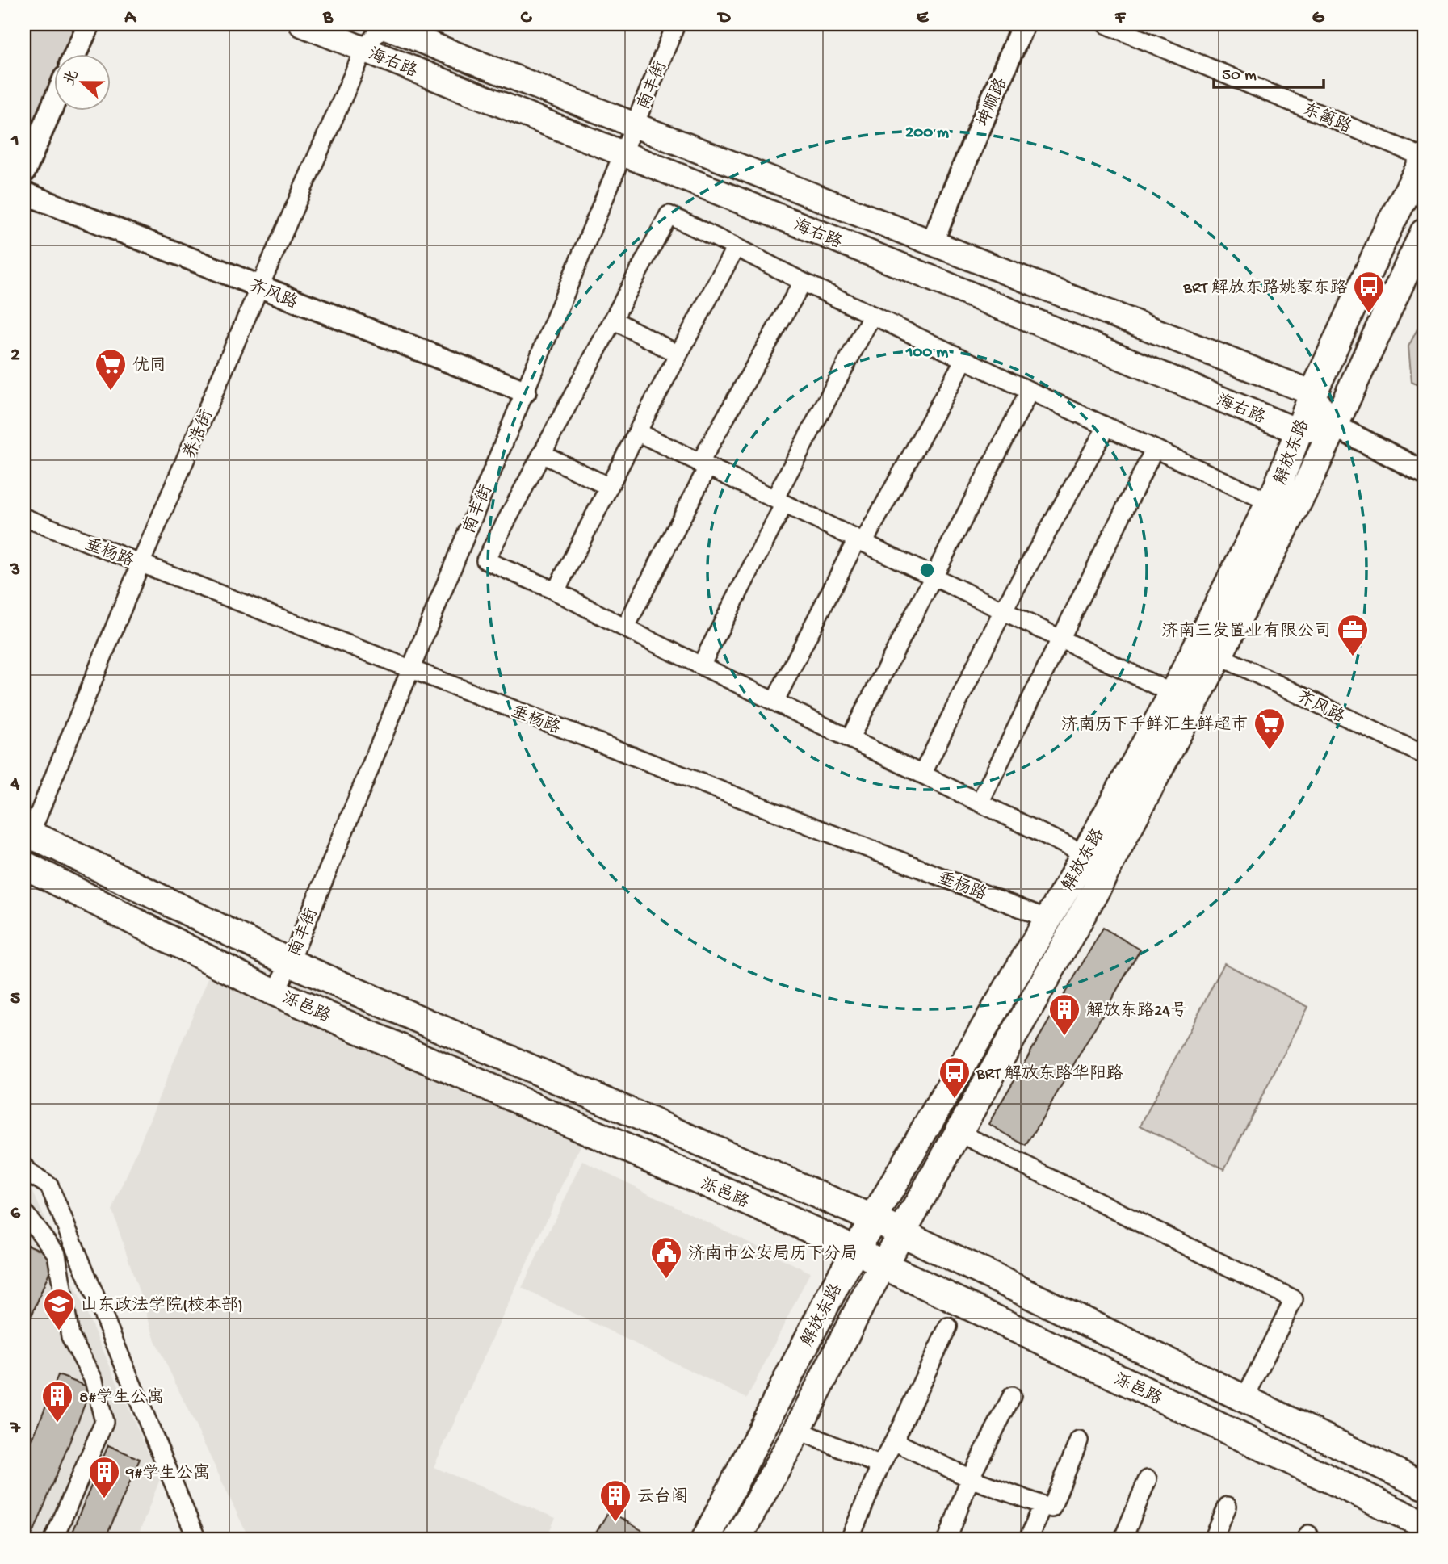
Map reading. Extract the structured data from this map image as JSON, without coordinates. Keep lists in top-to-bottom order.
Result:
{
  "streets": {
    "main road": ["海右路", "解放东路", "泺邑路"],
    "street": [
      "南丰街",
      "坤顺路",
      "东篱路",
      "齐风路",
      "养浩街",
      "垂杨路"
    ]
  },
  "crossings": [
    ["海右路", "南丰街"],
    ["海右路", "坤顺路"],
    ["海右路", "养浩街"],
    ["海右路", "解放东路"],
    ["南丰街", "齐风路"],
    ["南丰街", "垂杨路"],
    ["南丰街", "泺邑路"],
    ["东篱路", "解放东路"],
    ["齐风路", "养浩街"],
    ["齐风路", "解放东路"],
    ["养浩街", "垂杨路"],
    ["养浩街", "泺邑路"],
    ["解放东路", "垂杨路"],
    ["解放东路", "泺邑路"]
  ],
  "places": {
    "bus stop": ["BRT 解放东路姚家东路", "BRT 解放东路华阳路"],
    "supermarket": ["优同", "济南历下千鲜汇生鲜超市"],
    "office": ["济南三发置业有限公司"],
    "building": [
      "解放东路24号",
      "8#学生公寓",
      "9#学生公寓",
      "云台阁"
    ],
    "public building": ["济南市公安局历下分局"],
    "school or university": ["山东政法学院(校本部)"]
  },
  "scale_bar": "50 m",
  "north": "left",
  "grid": {
    "columns": [
      "A",
      "B",
      "C",
      "D",
      "E",
      "F",
      "G"
    ],
    "rows": [
      "1",
      "2",
      "3",
      "4",
      "5",
      "6",
      "7"
    ]
  },
  "rings": ["200 m", "100 m"]
}
